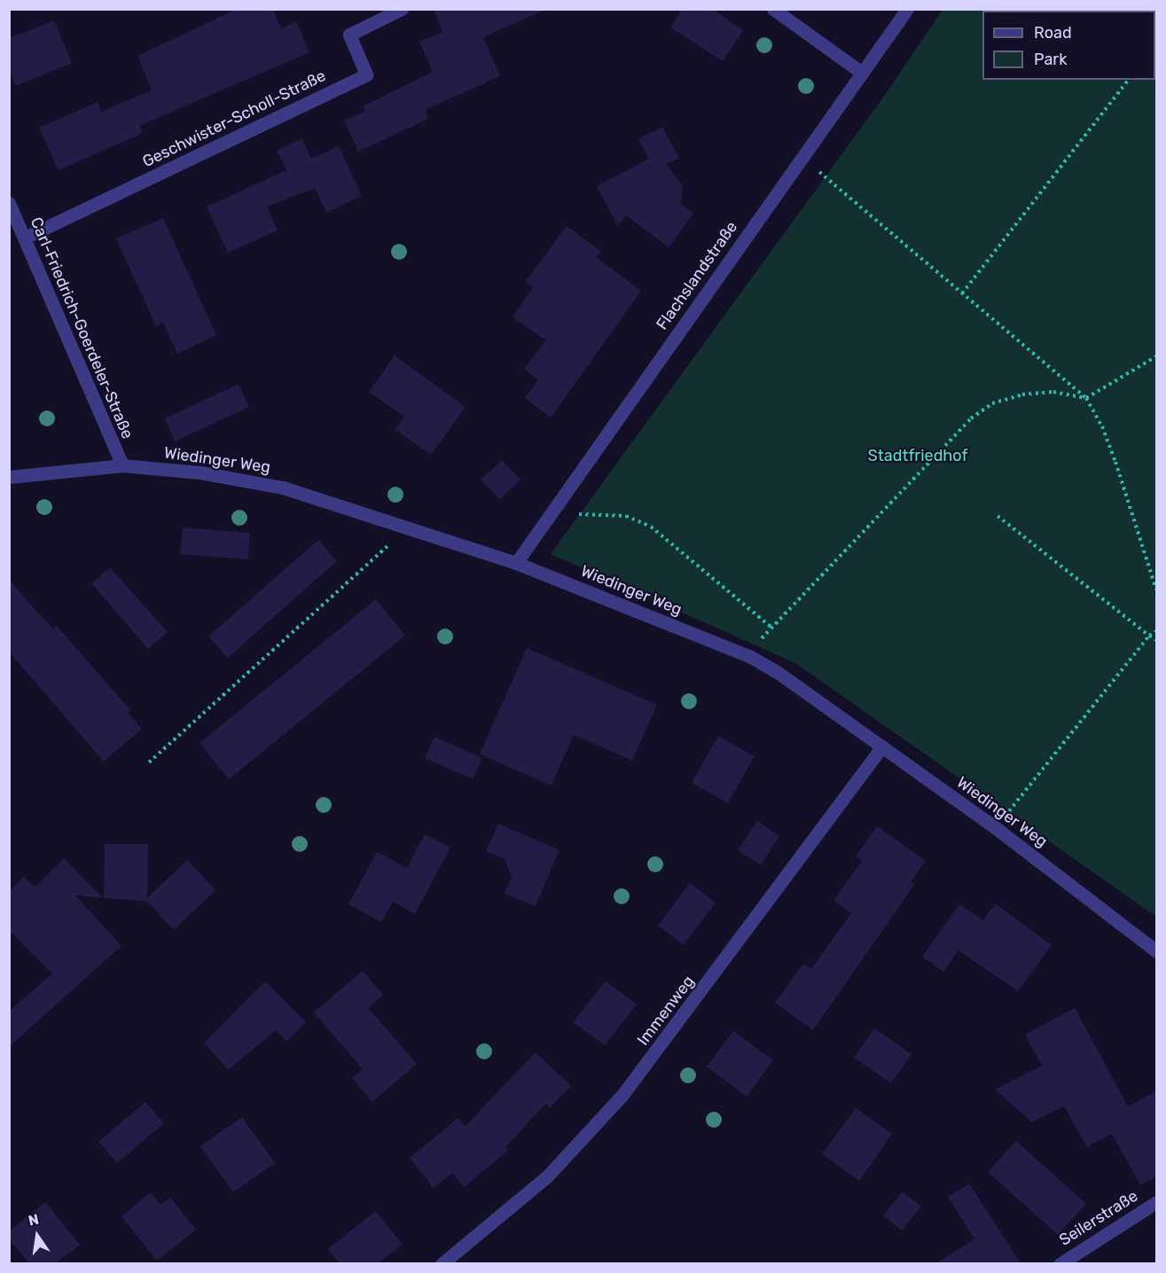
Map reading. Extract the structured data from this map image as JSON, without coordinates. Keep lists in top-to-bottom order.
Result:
{
  "streets": {
    "street": [
      "Geschwister-Scholl-Straße",
      "Flachslandstraße",
      "Carl-Friedrich-Goerdeler-Straße",
      "Wiedinger Weg",
      "Immenweg",
      "Seilerstraße"
    ]
  },
  "crossings": [
    ["Geschwister-Scholl-Straße", "Carl-Friedrich-Goerdeler-Straße"],
    ["Flachslandstraße", "Wiedinger Weg"],
    ["Carl-Friedrich-Goerdeler-Straße", "Wiedinger Weg"],
    ["Wiedinger Weg", "Immenweg"]
  ],
  "parks": ["Stadtfriedhof"],
  "legend": ["Road", "Park"],
  "north": "top"
}
